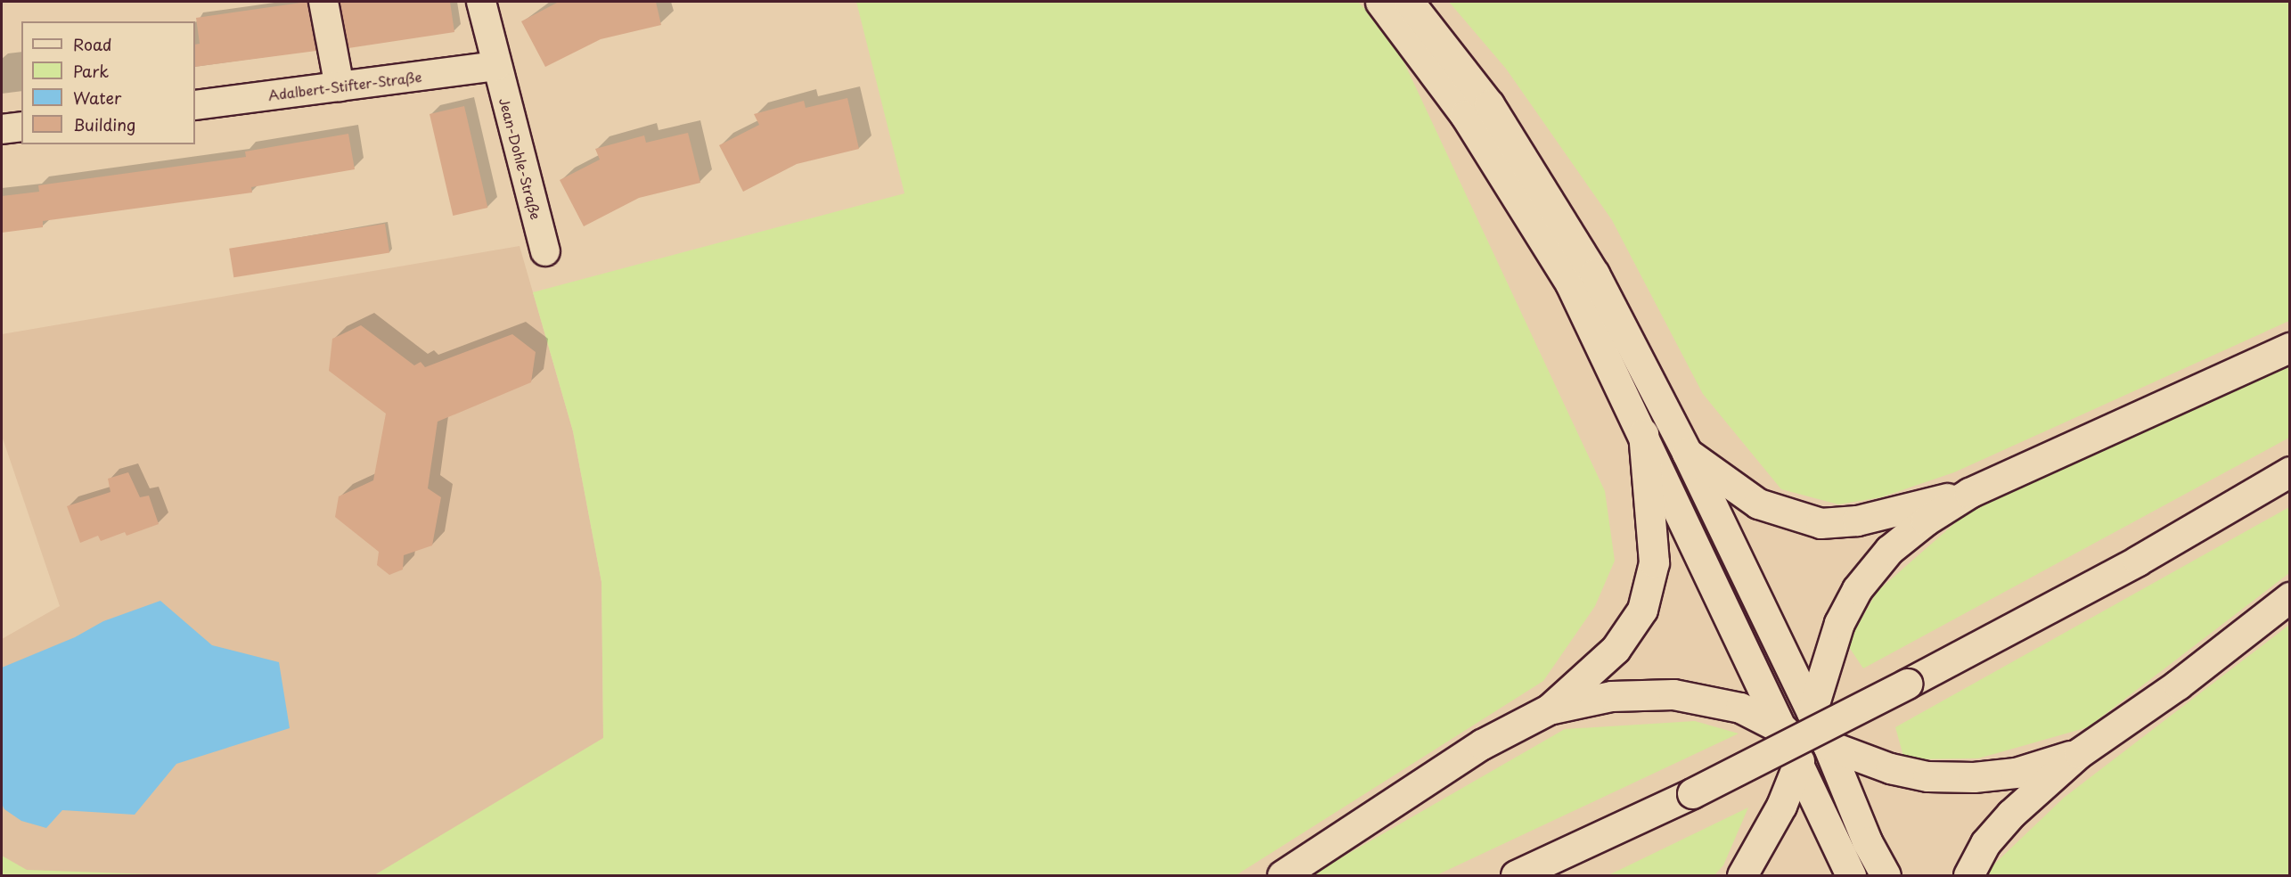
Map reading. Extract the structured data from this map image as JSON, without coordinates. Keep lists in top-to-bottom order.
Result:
{
  "streets": {
    "street": ["Adalbert-Stifter-Straße", "Jean-Dohle-Straße"]
  },
  "crossings": [
    ["Adalbert-Stifter-Straße", "Jean-Dohle-Straße"]
  ],
  "legend": [
    "Road",
    "Park",
    "Water",
    "Building"
  ]
}
